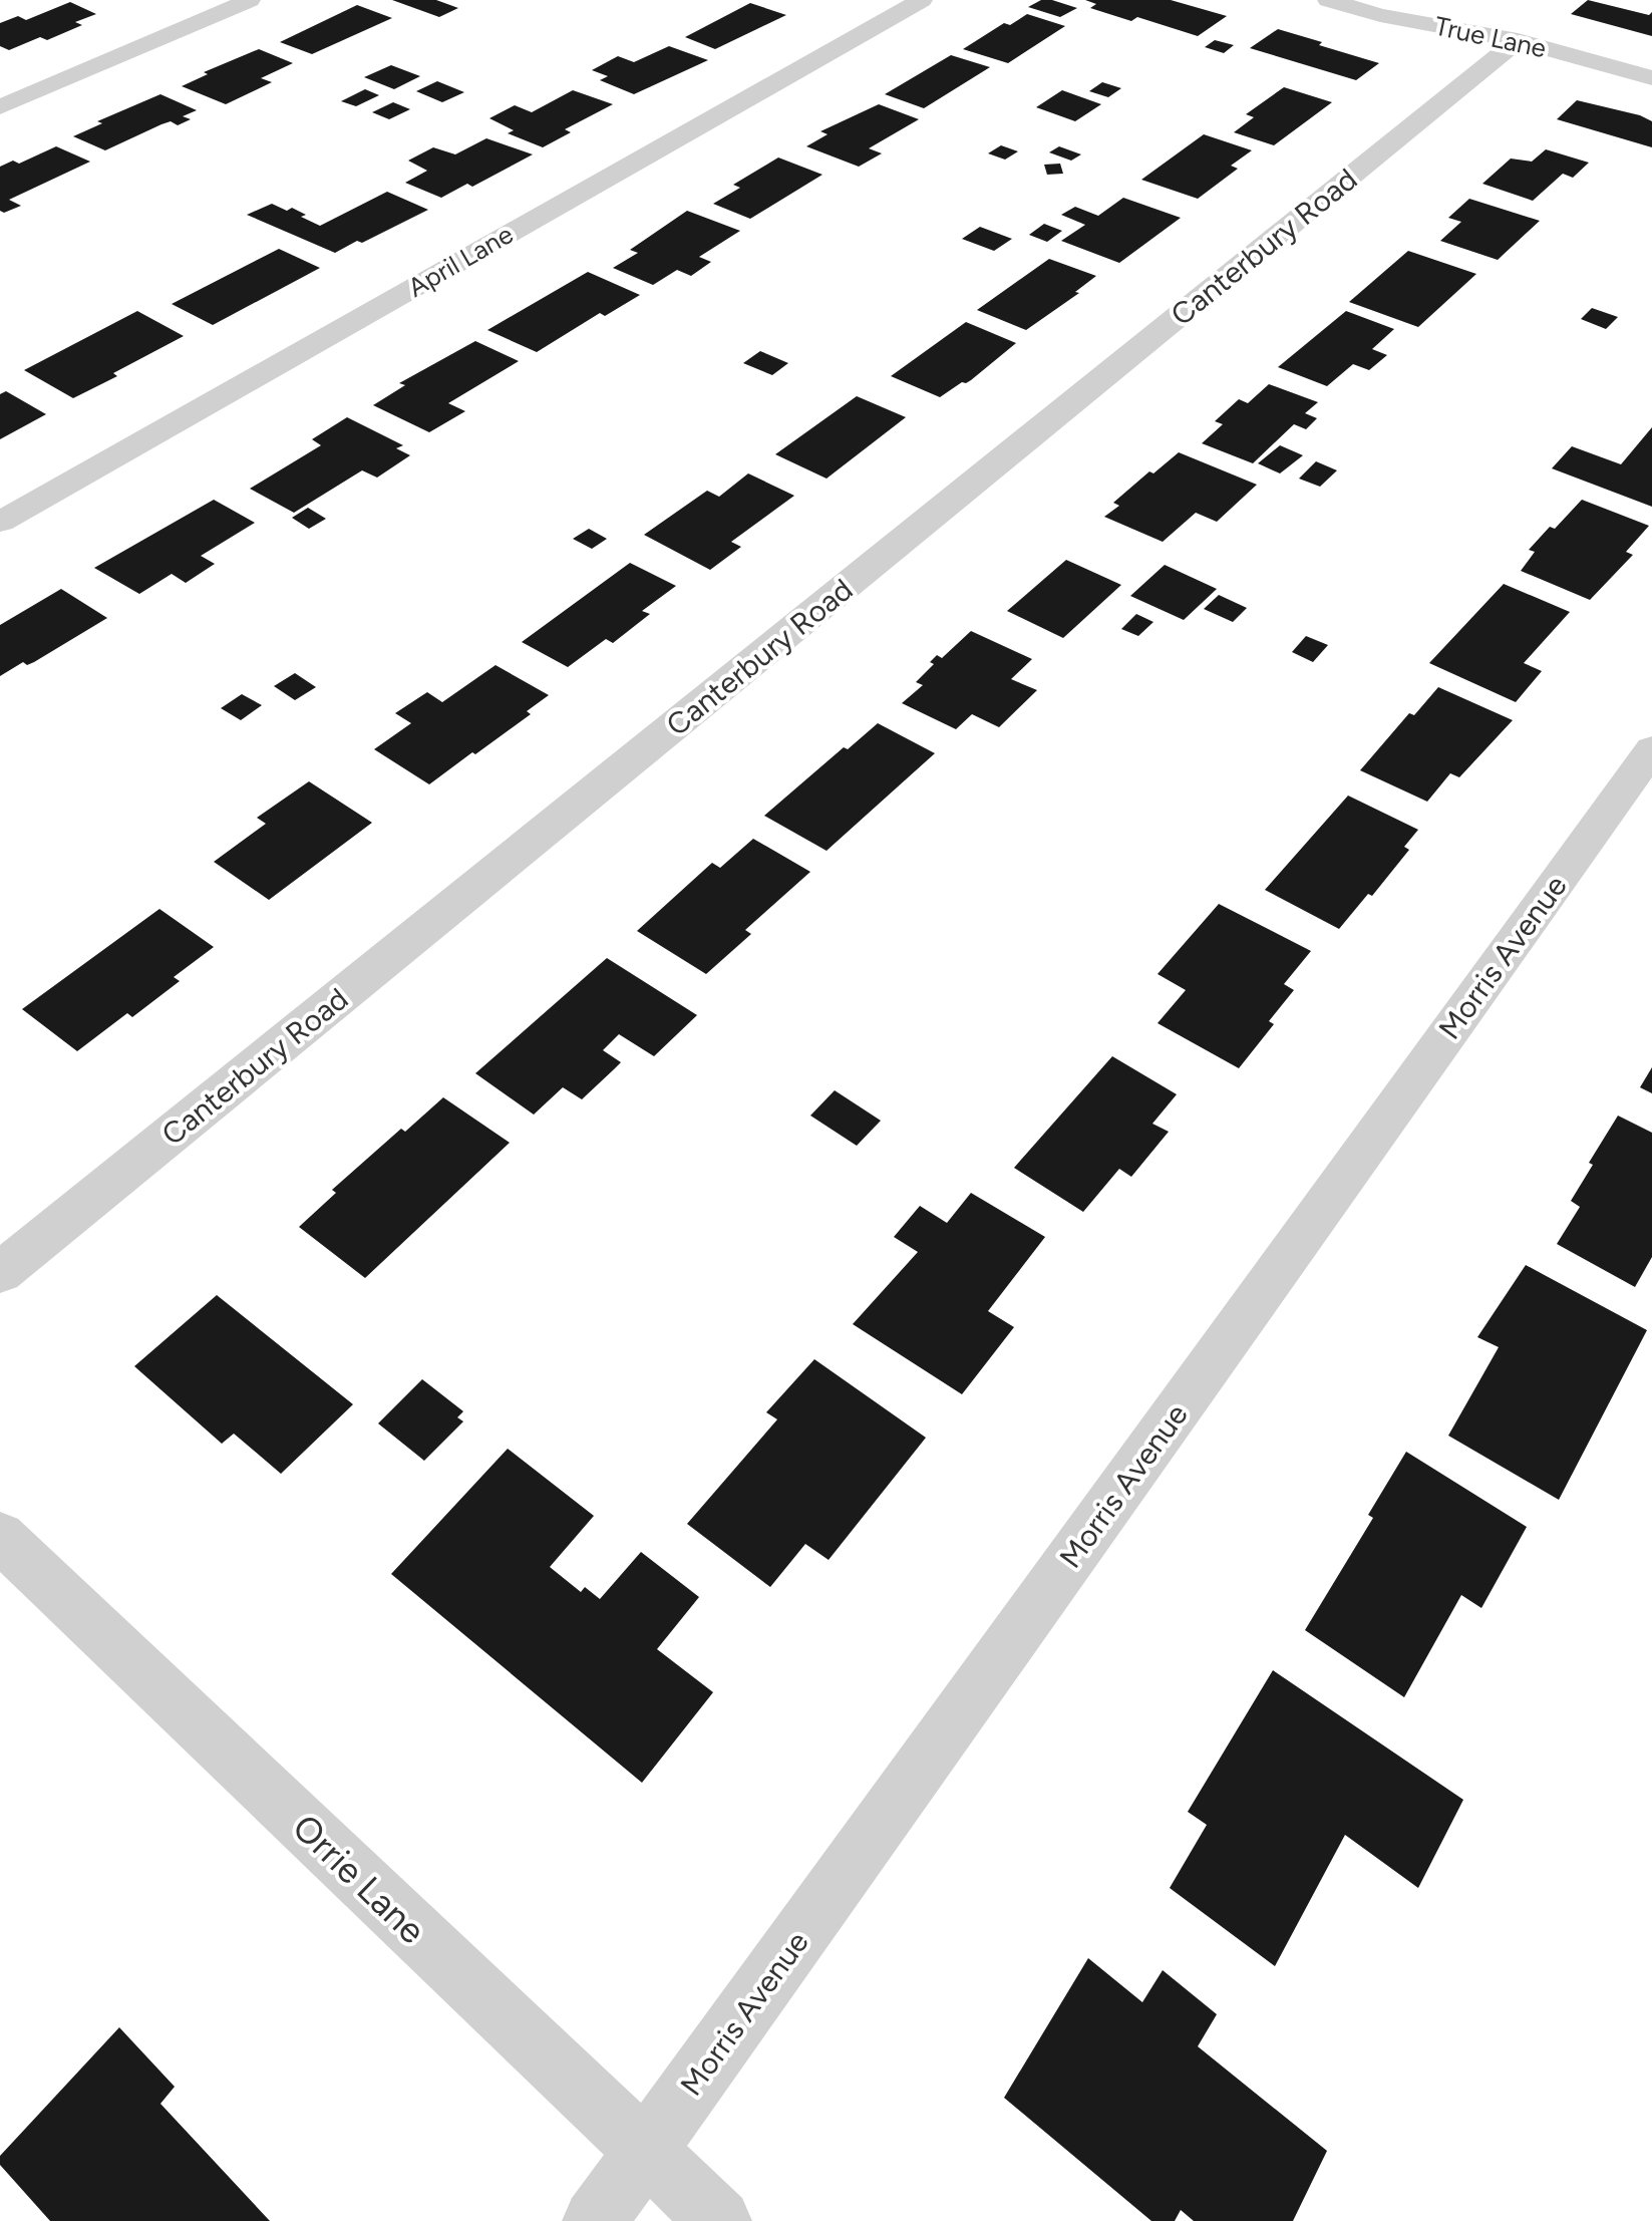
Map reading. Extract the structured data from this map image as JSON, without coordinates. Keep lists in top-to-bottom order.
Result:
{
  "streets": {
    "street": [
      "True Lane",
      "Canterbury Road",
      "April Lane",
      "Morris Avenue",
      "Orrie Lane"
    ]
  },
  "crossings": [
    ["True Lane", "Canterbury Road"],
    ["Morris Avenue", "Orrie Lane"]
  ]
}
